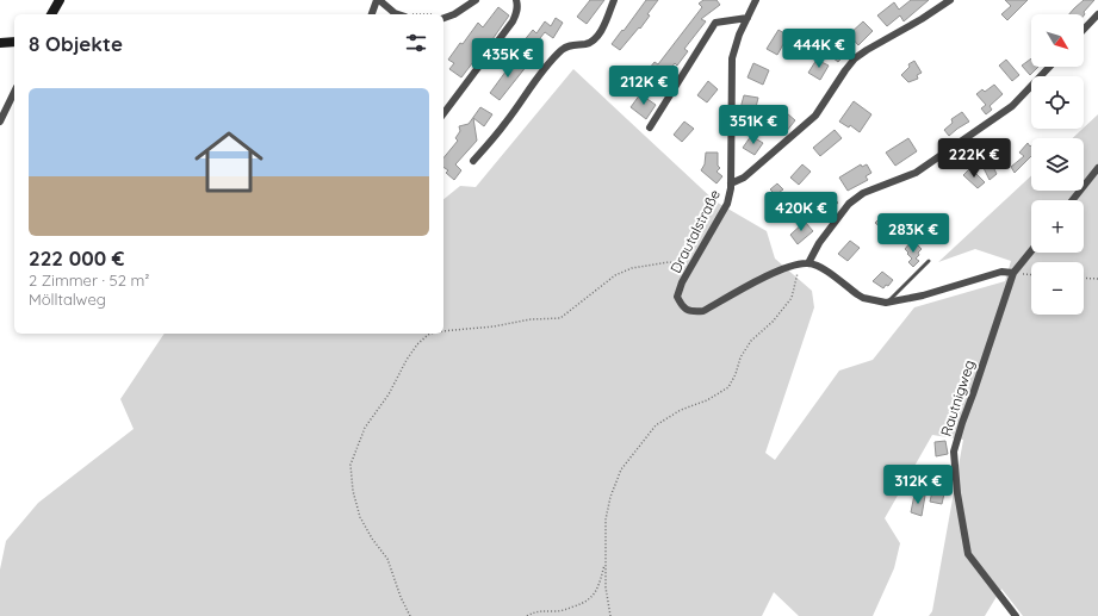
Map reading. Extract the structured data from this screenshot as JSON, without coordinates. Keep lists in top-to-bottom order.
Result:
{
  "streets": {
    "street": ["Drautalstraße", "Rautnigweg"]
  },
  "north": "bottom right",
  "page": {
    "map_buttons": ["+", "−"],
    "heading": "8 Objekte",
    "price": [
      "444K €",
      "435K €",
      "212K €",
      "351K €",
      "222K €",
      "420K €",
      "283K €",
      "312K €"
    ],
    "list": [
      {
        "name": "222 000 €",
        "note": "2 Zimmer · 52 m² · Mölltalweg"
      }
    ]
  }
}
